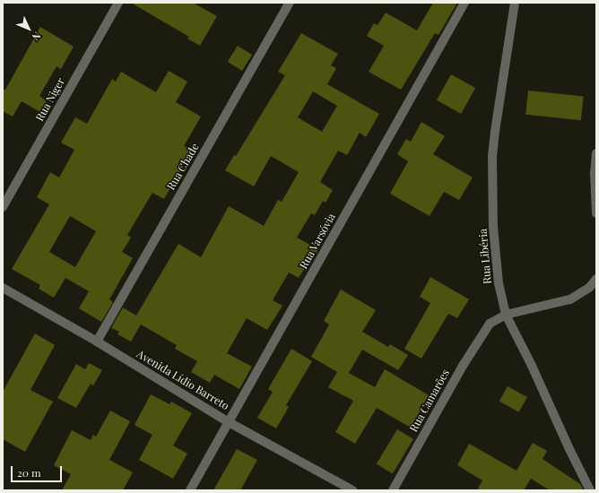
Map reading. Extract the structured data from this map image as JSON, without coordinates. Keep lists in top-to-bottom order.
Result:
{
  "streets": {
    "street": [
      "Rua Niger",
      "Rua Chade",
      "Rua Varsóvia",
      "Rua Libéria",
      "Avenida Lídio Barreto",
      "Rua Camarões"
    ]
  },
  "crossings": [
    ["Rua Chade", "Avenida Lídio Barreto"],
    ["Rua Varsóvia", "Avenida Lídio Barreto"],
    ["Rua Libéria", "Rua Camarões"]
  ],
  "scale_bar": "20 m",
  "north": "bottom right"
}
